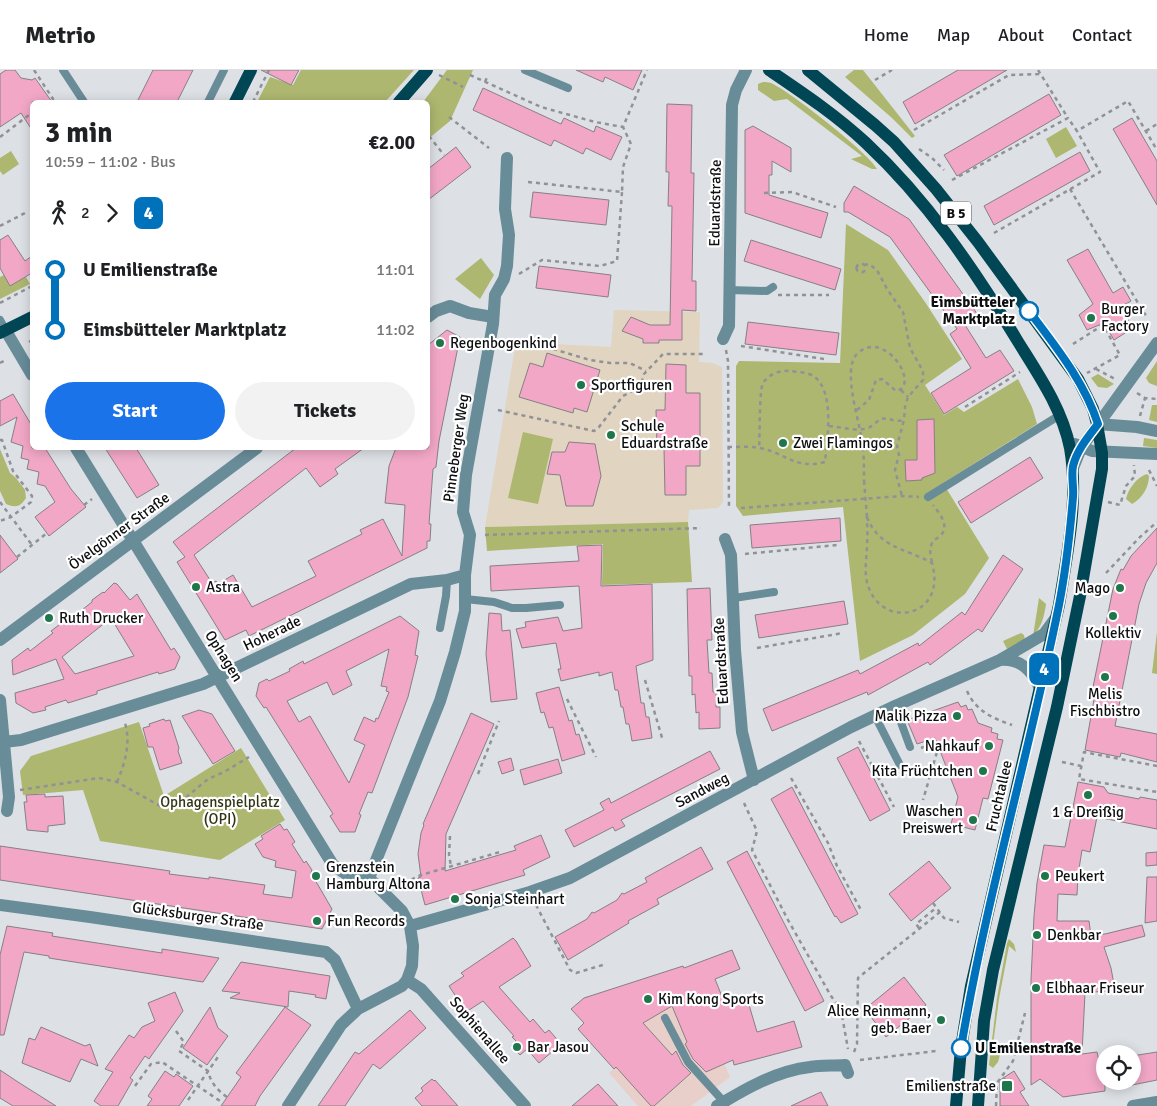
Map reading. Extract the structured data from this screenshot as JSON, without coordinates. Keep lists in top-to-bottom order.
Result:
{
  "streets": {
    "main road": ["B 5", "Fruchtallee"],
    "street": [
      "Eduardstraße",
      "Pinneberger Weg",
      "Övelgönner Straße",
      "Hoherade",
      "Ophagen",
      "Sandweg",
      "Glücksburger Straße",
      "Sophienallee"
    ]
  },
  "crossings": [
    ["Eduardstraße", "Sandweg"],
    ["B 5", "Fruchtallee"],
    ["Pinneberger Weg", "Hoherade"],
    ["Pinneberger Weg", "Ophagen"],
    ["Övelgönner Straße", "Ophagen"],
    ["Hoherade", "Ophagen"],
    ["Sandweg", "Fruchtallee"]
  ],
  "parks": ["Ophagenspielplatz (OPI)"],
  "places": {
    "other": [
      "Eimsbütteler Marktplatz",
      "Burger Factory",
      "Regenbogenkind",
      "Sportfiguren",
      "Schule Eduardstraße",
      "Zwei Flamingos",
      "Astra",
      "Mago",
      "Kollektiv",
      "Ruth Drucker",
      "Melis Fischbistro",
      "Malik Pizza",
      "Nahkauf",
      "Kita Früchtchen",
      "1 & Dreißig",
      "Waschen Preiswert",
      "Grenzstein Hamburg Altona",
      "Peukert",
      "Sonja Steinhart",
      "Fun Records",
      "Denkbar",
      "Elbhaar Friseur",
      "Kim Kong Sports",
      "Alice Reinmann, geb. Baer",
      "Bar Jasou",
      "U Emilienstraße"
    ],
    "transit": ["Emilienstraße"]
  },
  "lines": ["bus line 4"],
  "page": {
    "header": "Metrio",
    "nav": [
      "Home",
      "Map",
      "About",
      "Contact"
    ],
    "on_map": "4",
    "heading": ["3 min", "10:59 – 11:02 · Bus", "€2.00"],
    "legs": ["2", "4"],
    "list": [
      {
        "name": "U Emilienstraße",
        "value": "11:01"
      },
      {
        "name": "Eimsbütteler Marktplatz",
        "value": "11:02"
      }
    ],
    "buttons": ["Start", "Tickets"]
  }
}
